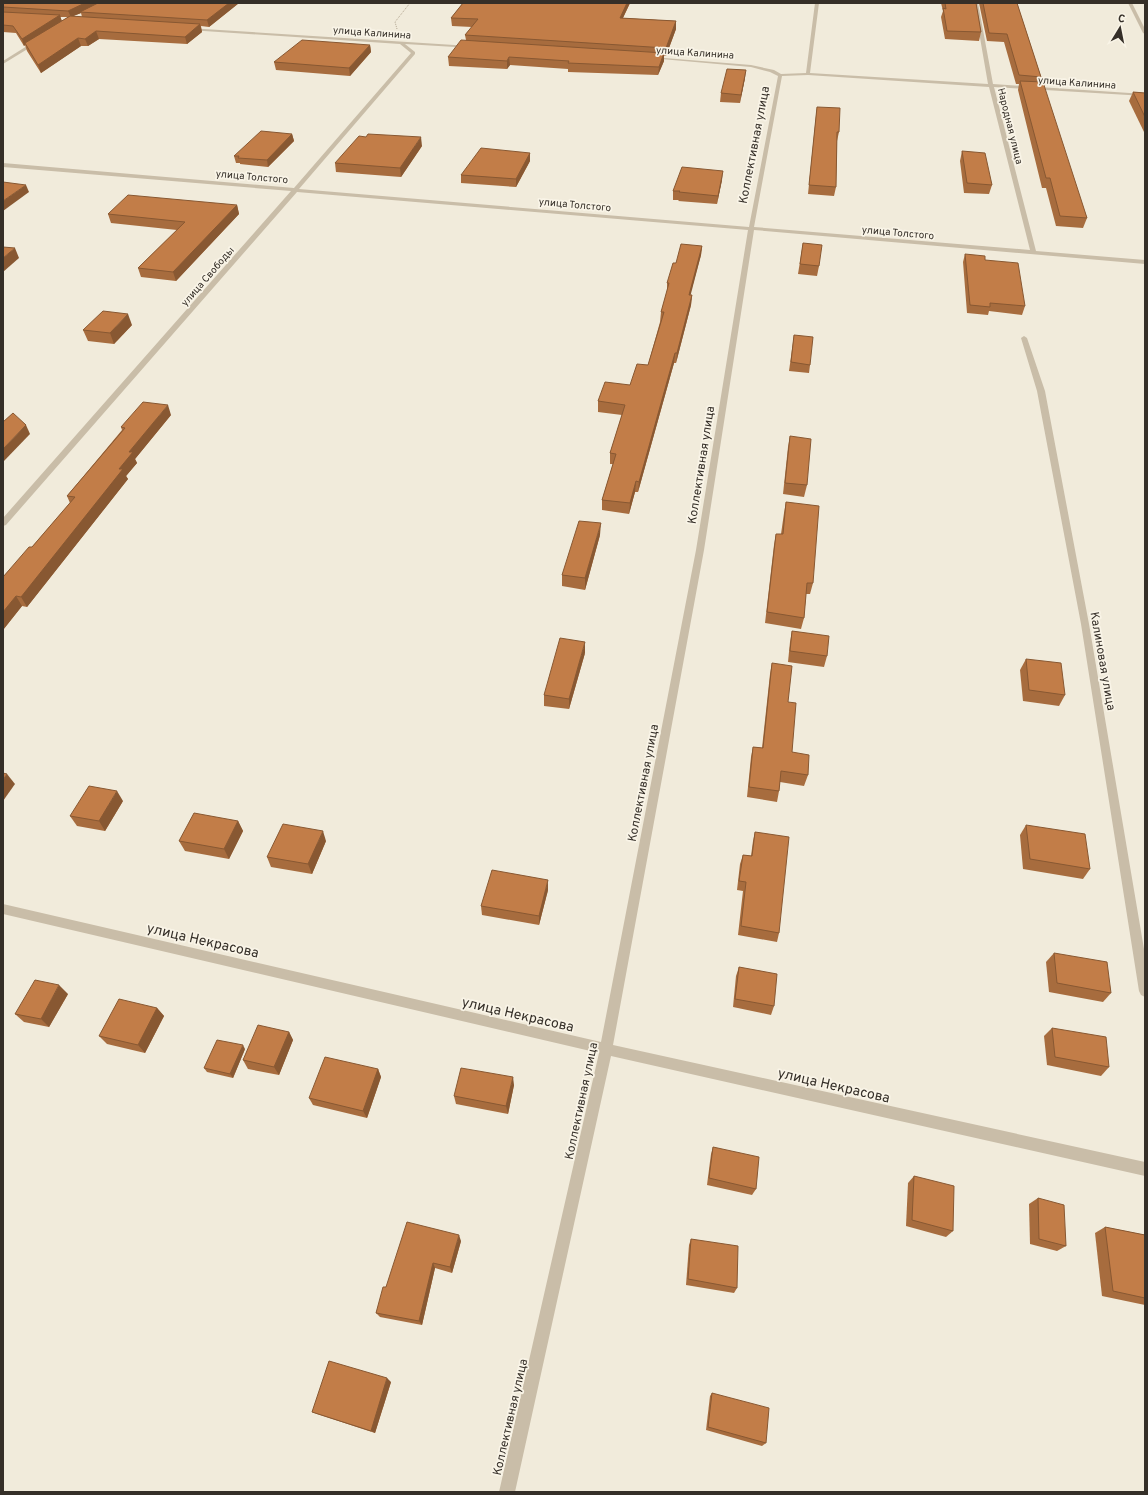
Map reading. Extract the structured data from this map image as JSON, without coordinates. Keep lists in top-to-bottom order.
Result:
{
  "streets": {
    "street": [
      "улица Калинина",
      "Народная улица",
      "Коллективная улица",
      "улица Толстого",
      "улица Свободы",
      "Калиновая улица",
      "улица Некрасова"
    ]
  },
  "crossings": [
    ["улица Калинина", "Народная улица"],
    ["улица Калинина", "Коллективная улица"],
    ["улица Калинина", "улица Свободы"],
    ["Народная улица", "улица Толстого"],
    ["Коллективная улица", "улица Толстого"],
    ["Коллективная улица", "улица Некрасова"],
    ["улица Толстого", "улица Свободы"]
  ],
  "north": "top"
}
